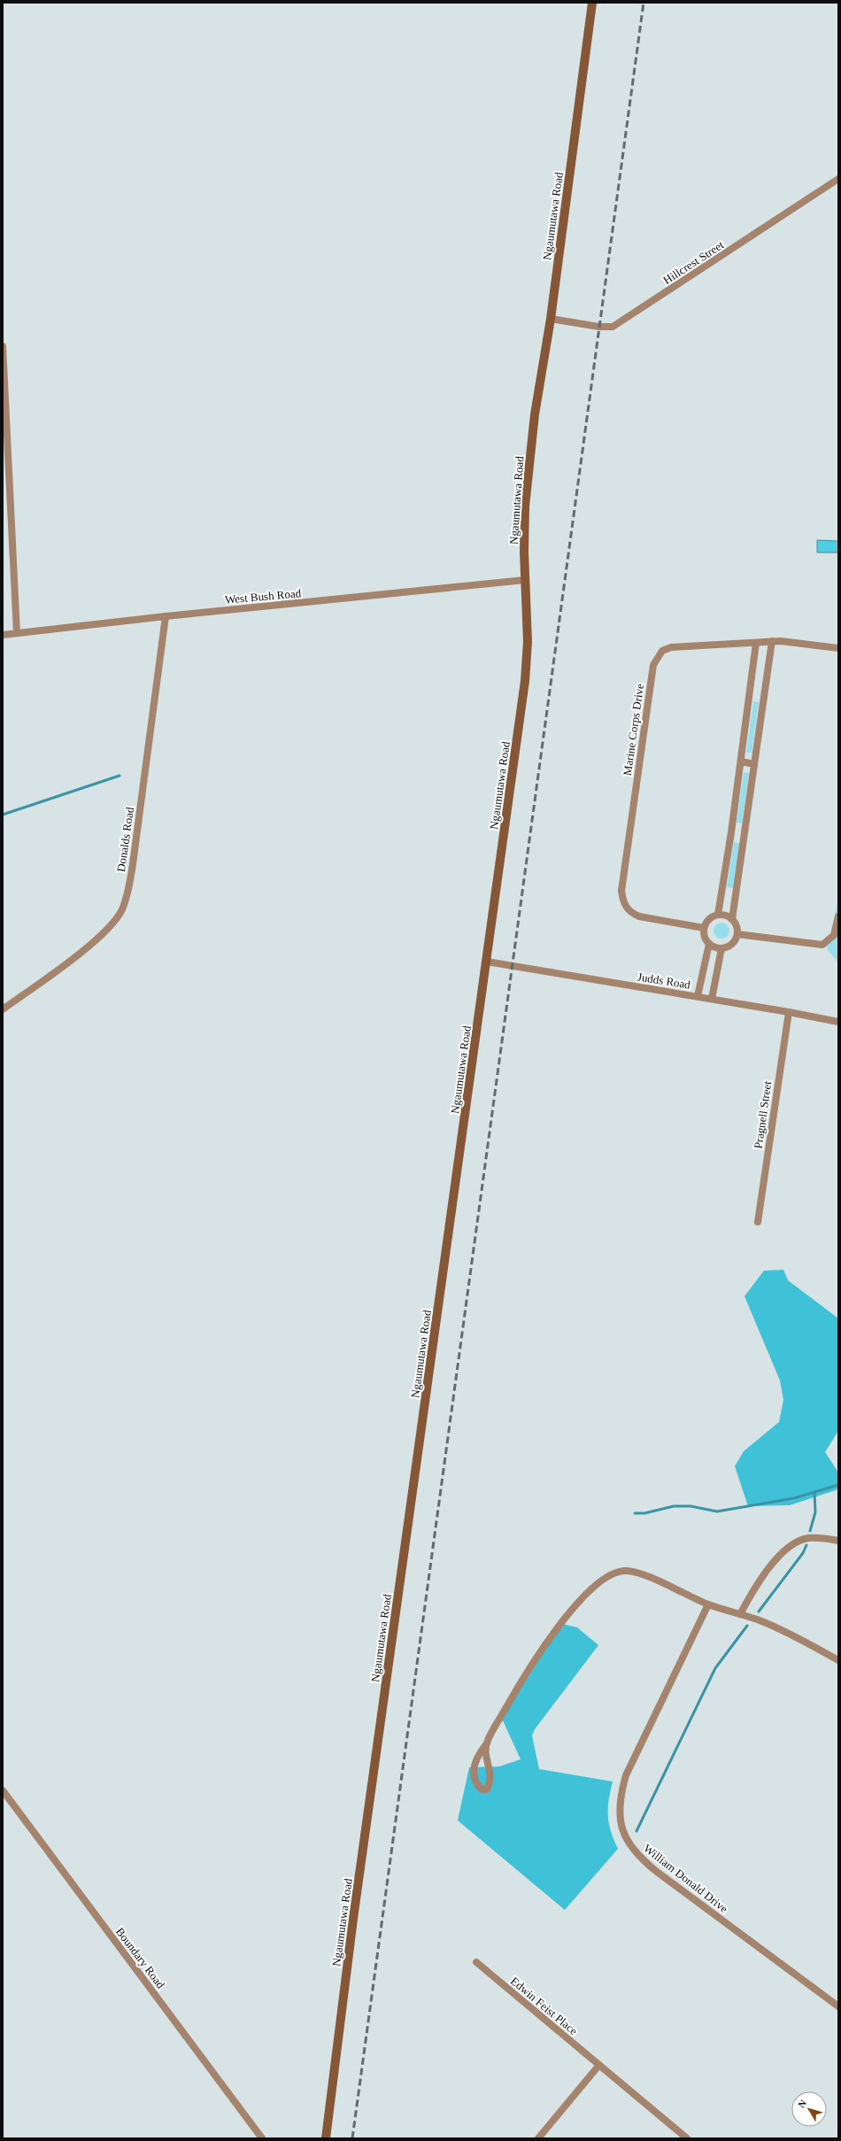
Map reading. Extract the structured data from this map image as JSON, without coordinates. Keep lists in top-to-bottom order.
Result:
{
  "streets": {
    "main road": ["Ngaumutawa Road"],
    "street": [
      "Hillcrest Street",
      "West Bush Road",
      "Marine Corps Drive",
      "Donalds Road",
      "Judds Road",
      "Pragnell Street",
      "William Donald Drive",
      "Boundary Road",
      "Edwin Feist Place"
    ]
  },
  "crossings": [
    ["Ngaumutawa Road", "Hillcrest Street"],
    ["Ngaumutawa Road", "West Bush Road"],
    ["Ngaumutawa Road", "Judds Road"],
    ["West Bush Road", "Donalds Road"],
    ["Judds Road", "Pragnell Street"]
  ],
  "north": "top left"
}
